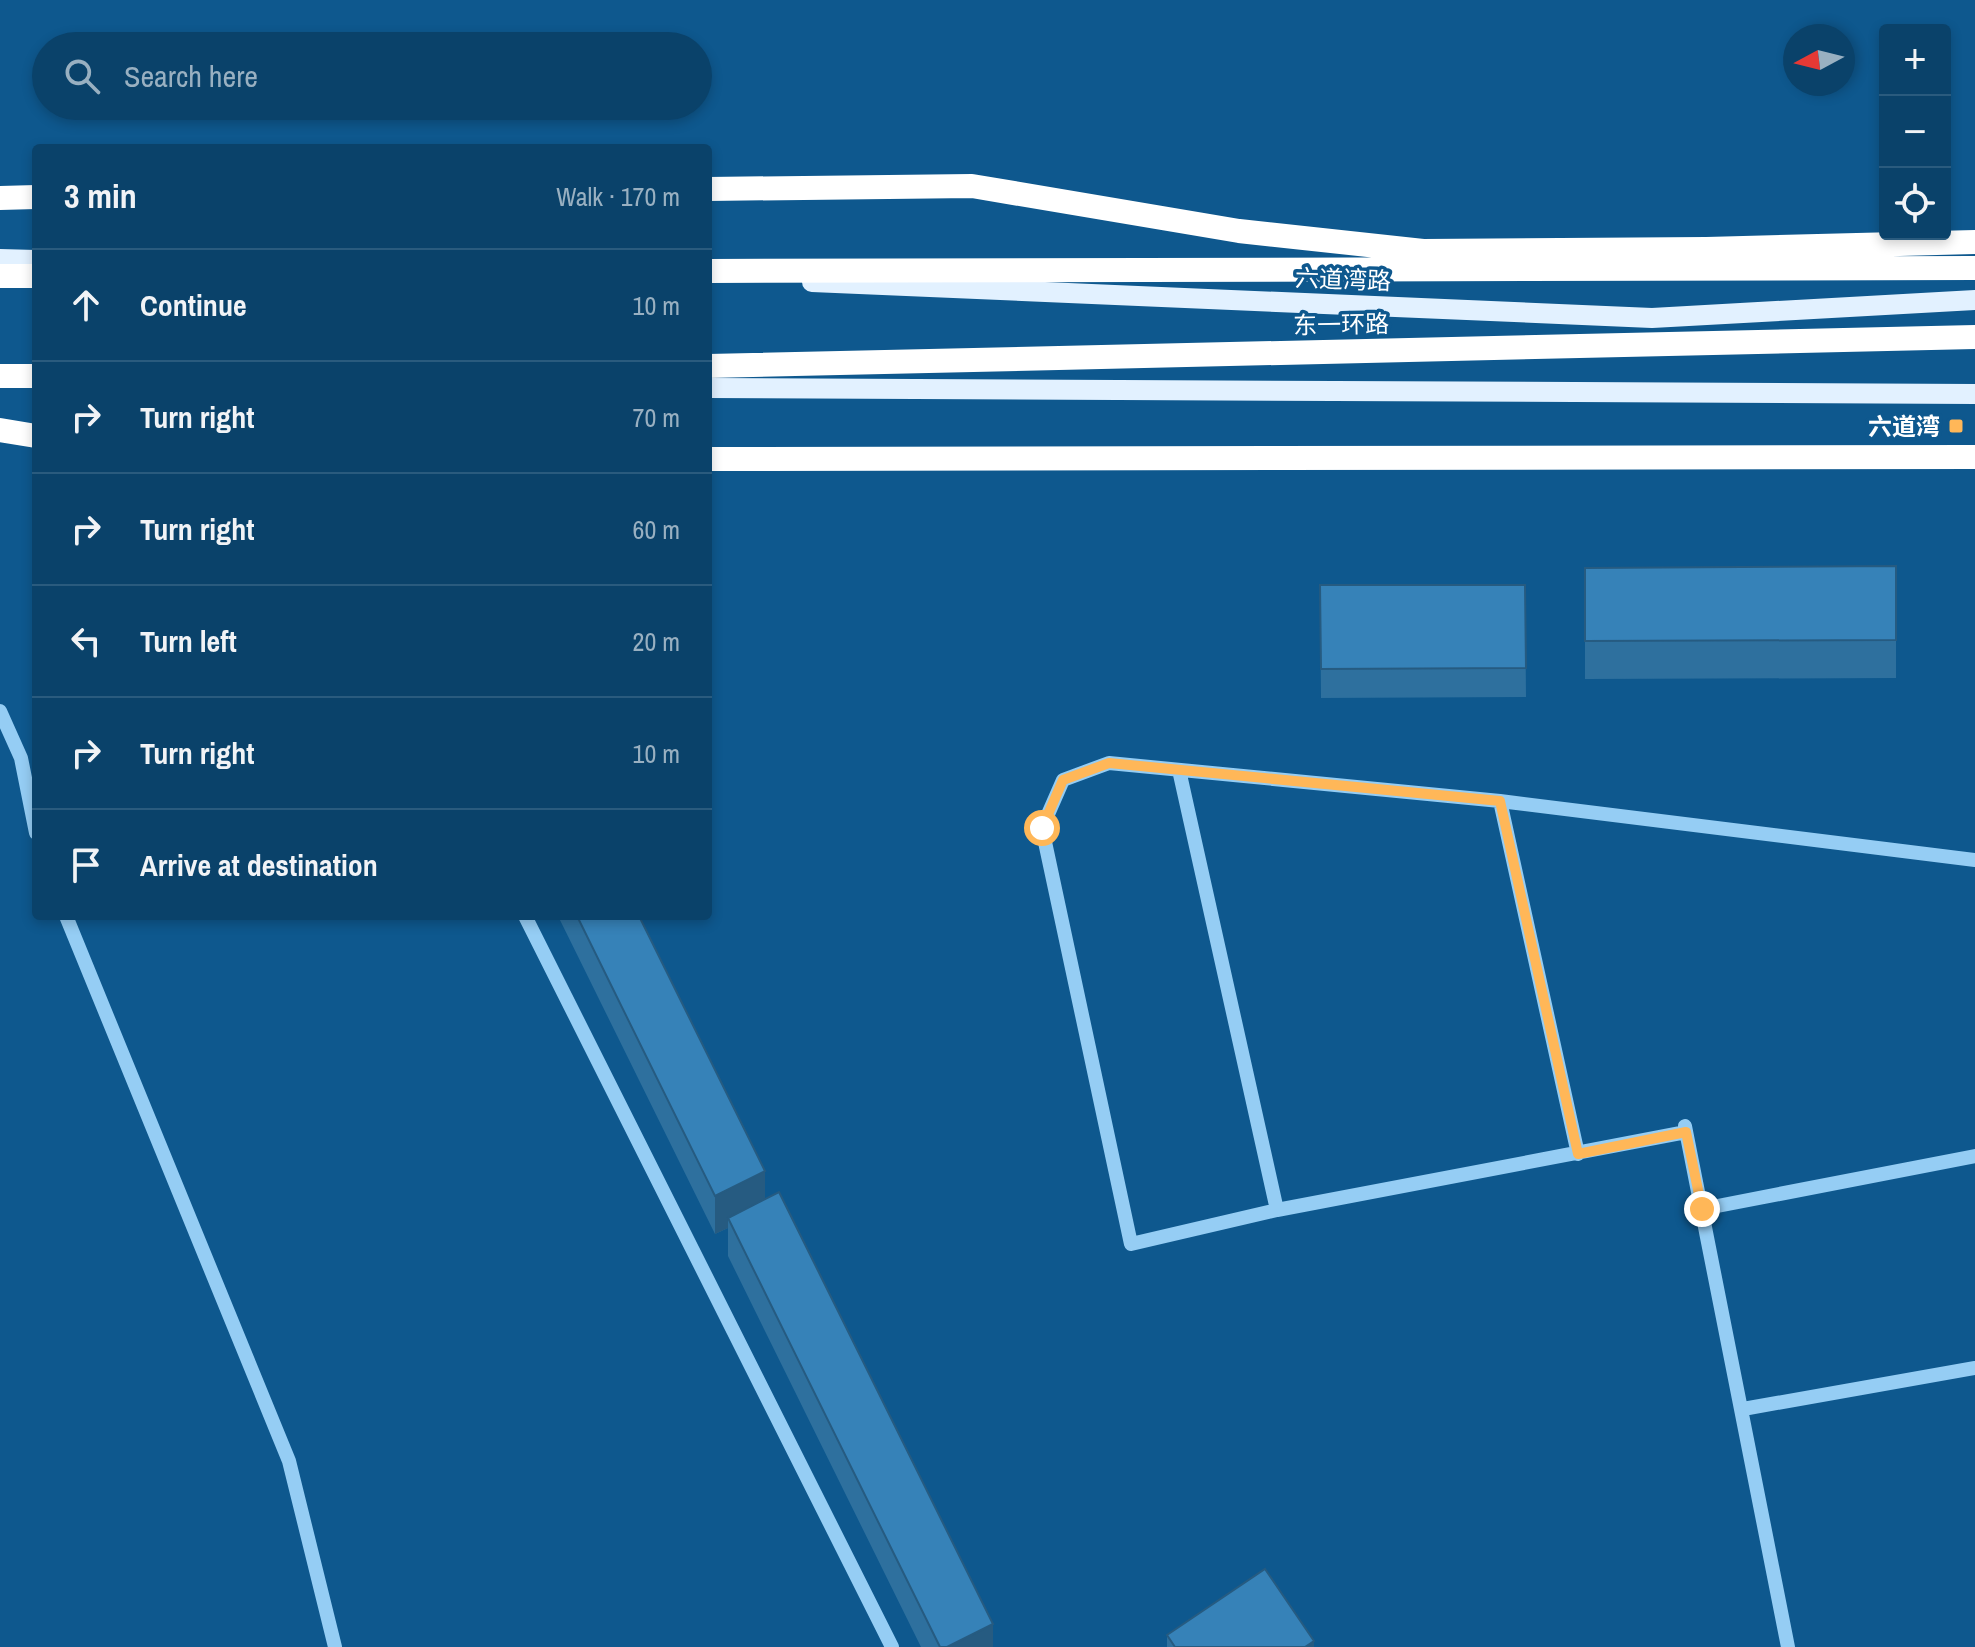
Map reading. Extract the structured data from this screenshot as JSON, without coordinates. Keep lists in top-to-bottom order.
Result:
{
  "streets": {
    "highway": ["东一环路"],
    "main road": ["六道湾路"]
  },
  "places": {
    "transit": ["六道湾"]
  },
  "north": "left",
  "page": {
    "map_buttons": ["+", "−"],
    "search": "Search here",
    "heading": ["3 min", "Walk · 170 m"],
    "list": [
      ["Continue", "10 m"],
      ["Turn right", "70 m"],
      ["Turn right", "60 m"],
      ["Turn left", "20 m"],
      ["Turn right", "10 m"],
      "Arrive at destination"
    ]
  }
}
